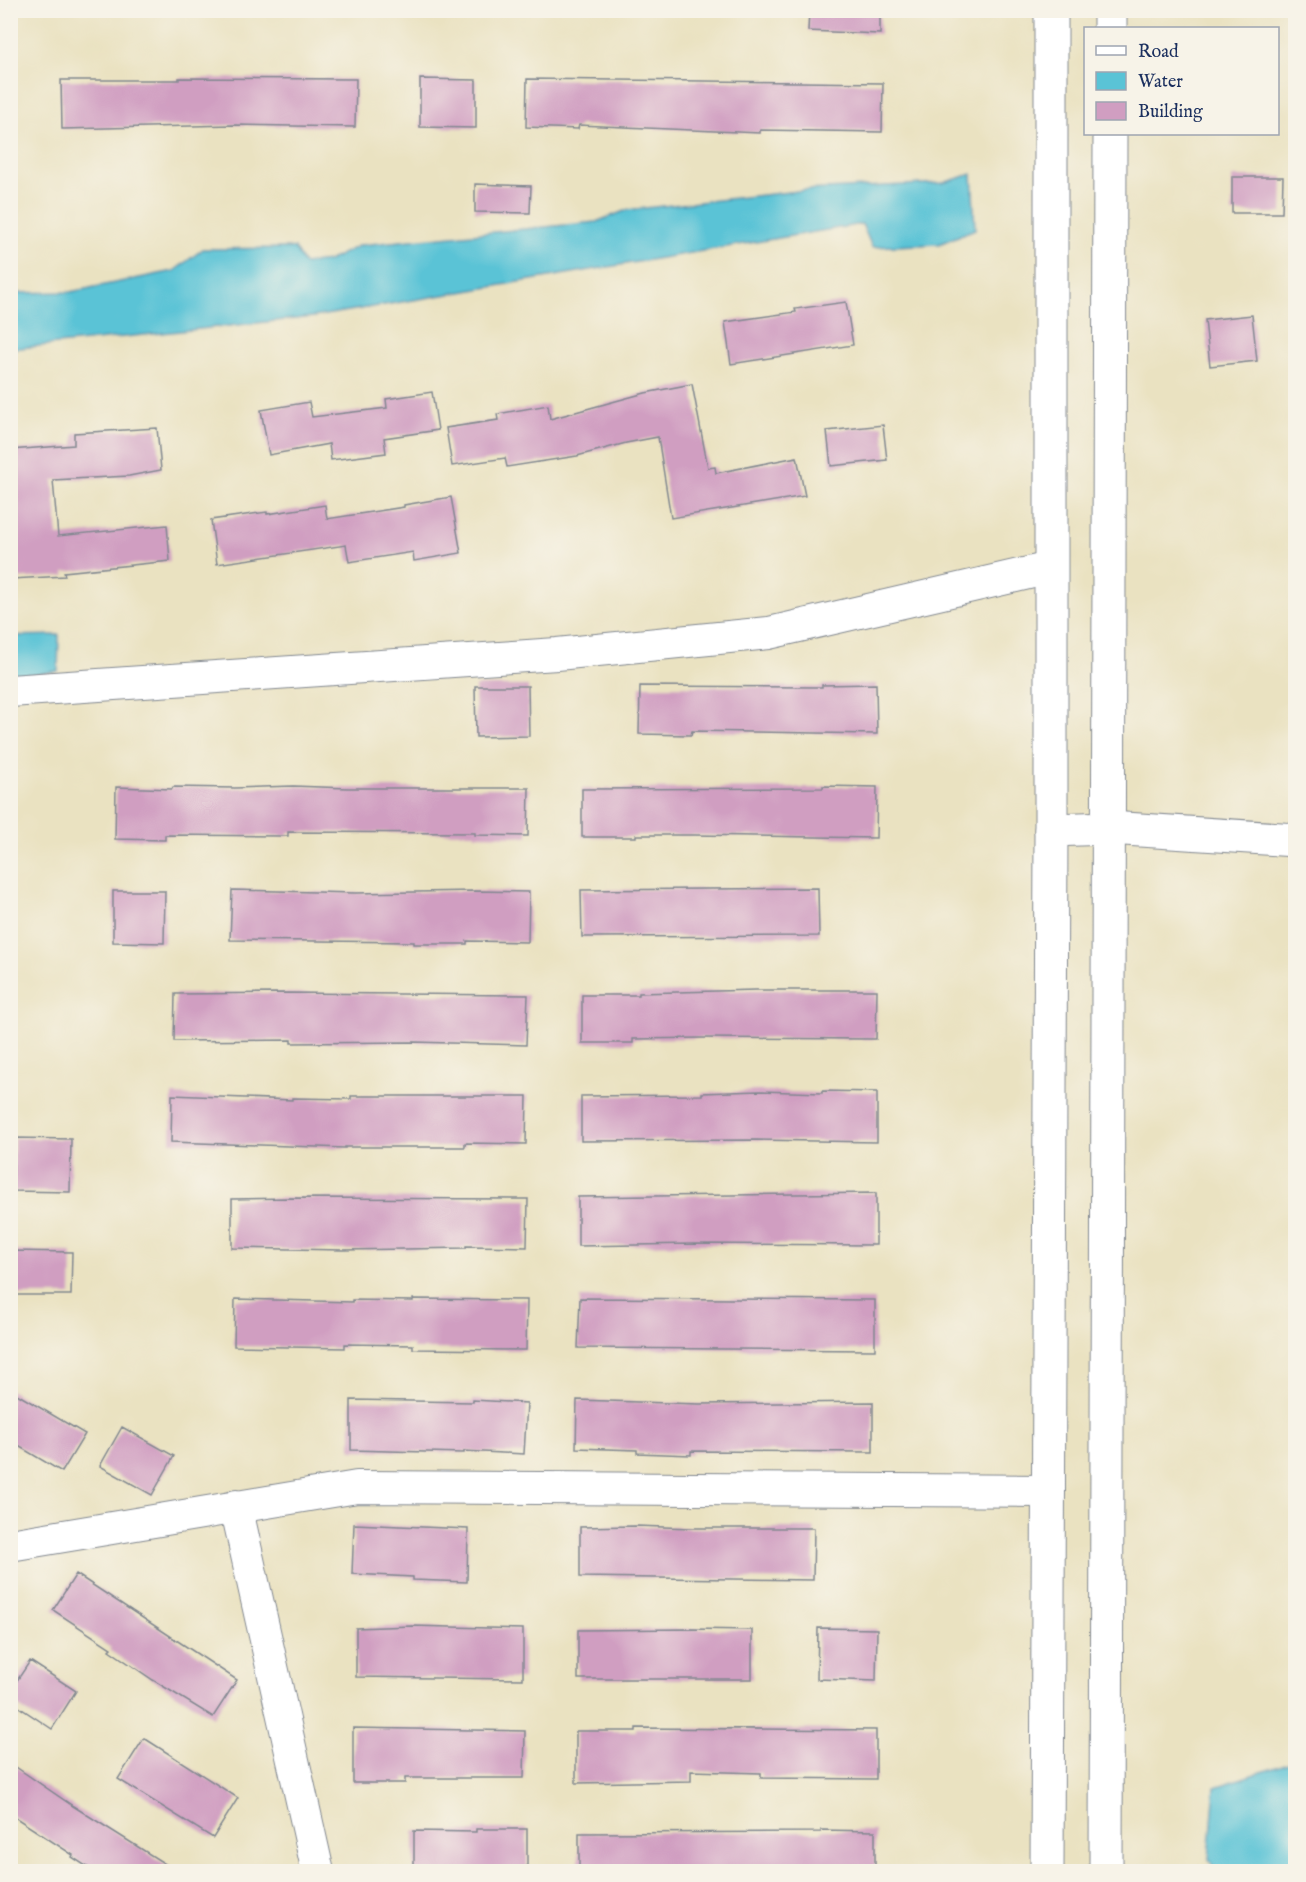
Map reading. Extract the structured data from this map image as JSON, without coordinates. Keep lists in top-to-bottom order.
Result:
{
  "legend": ["Road", "Water", "Building"]
}
